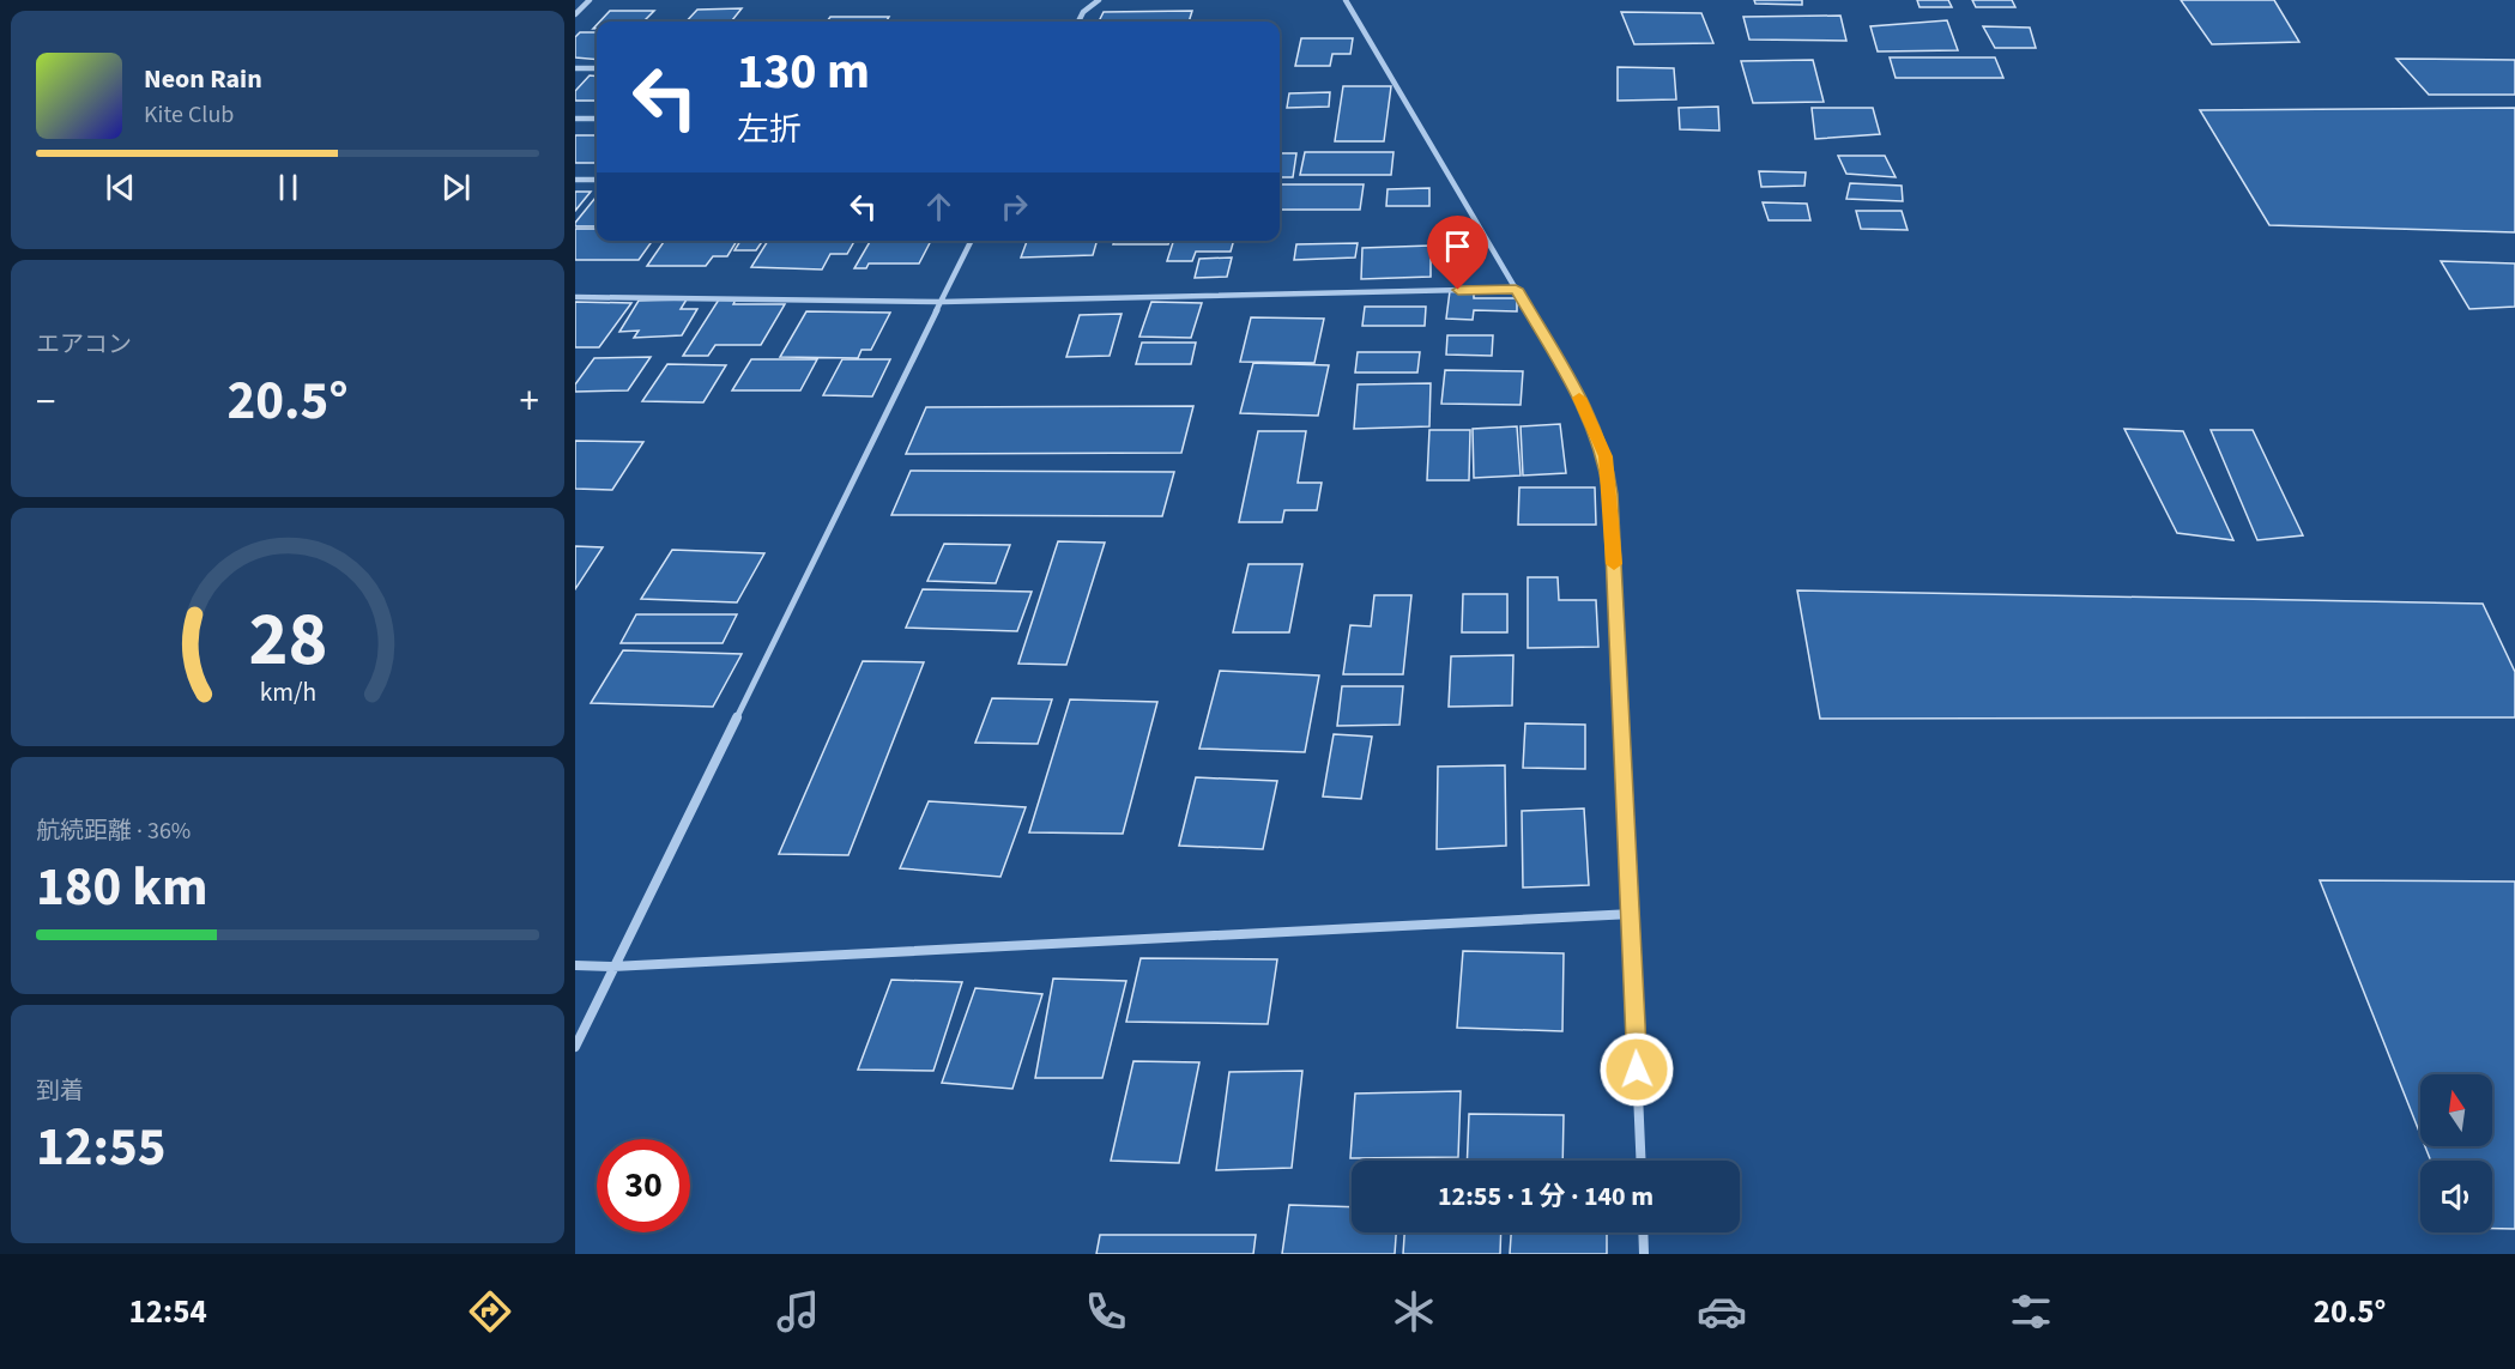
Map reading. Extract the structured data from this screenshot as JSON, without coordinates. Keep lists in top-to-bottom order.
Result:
{
  "north": "top",
  "page": {
    "turn": ["130 m", "左折"],
    "song": ["Neon Rain", "Kite Club"],
    "tile": [
      "エアコン",
      ["航続距離 · 36%", "180 km"],
      ["到着", "12:55"]
    ],
    "heat": ["−", "20.5°", "+"],
    "limit": "30",
    "trip": "12:55 · 1 分 · 140 m",
    "tabs": ["12:54", "20.5°"],
    "gauge": ["28", "km/h"]
  }
}
